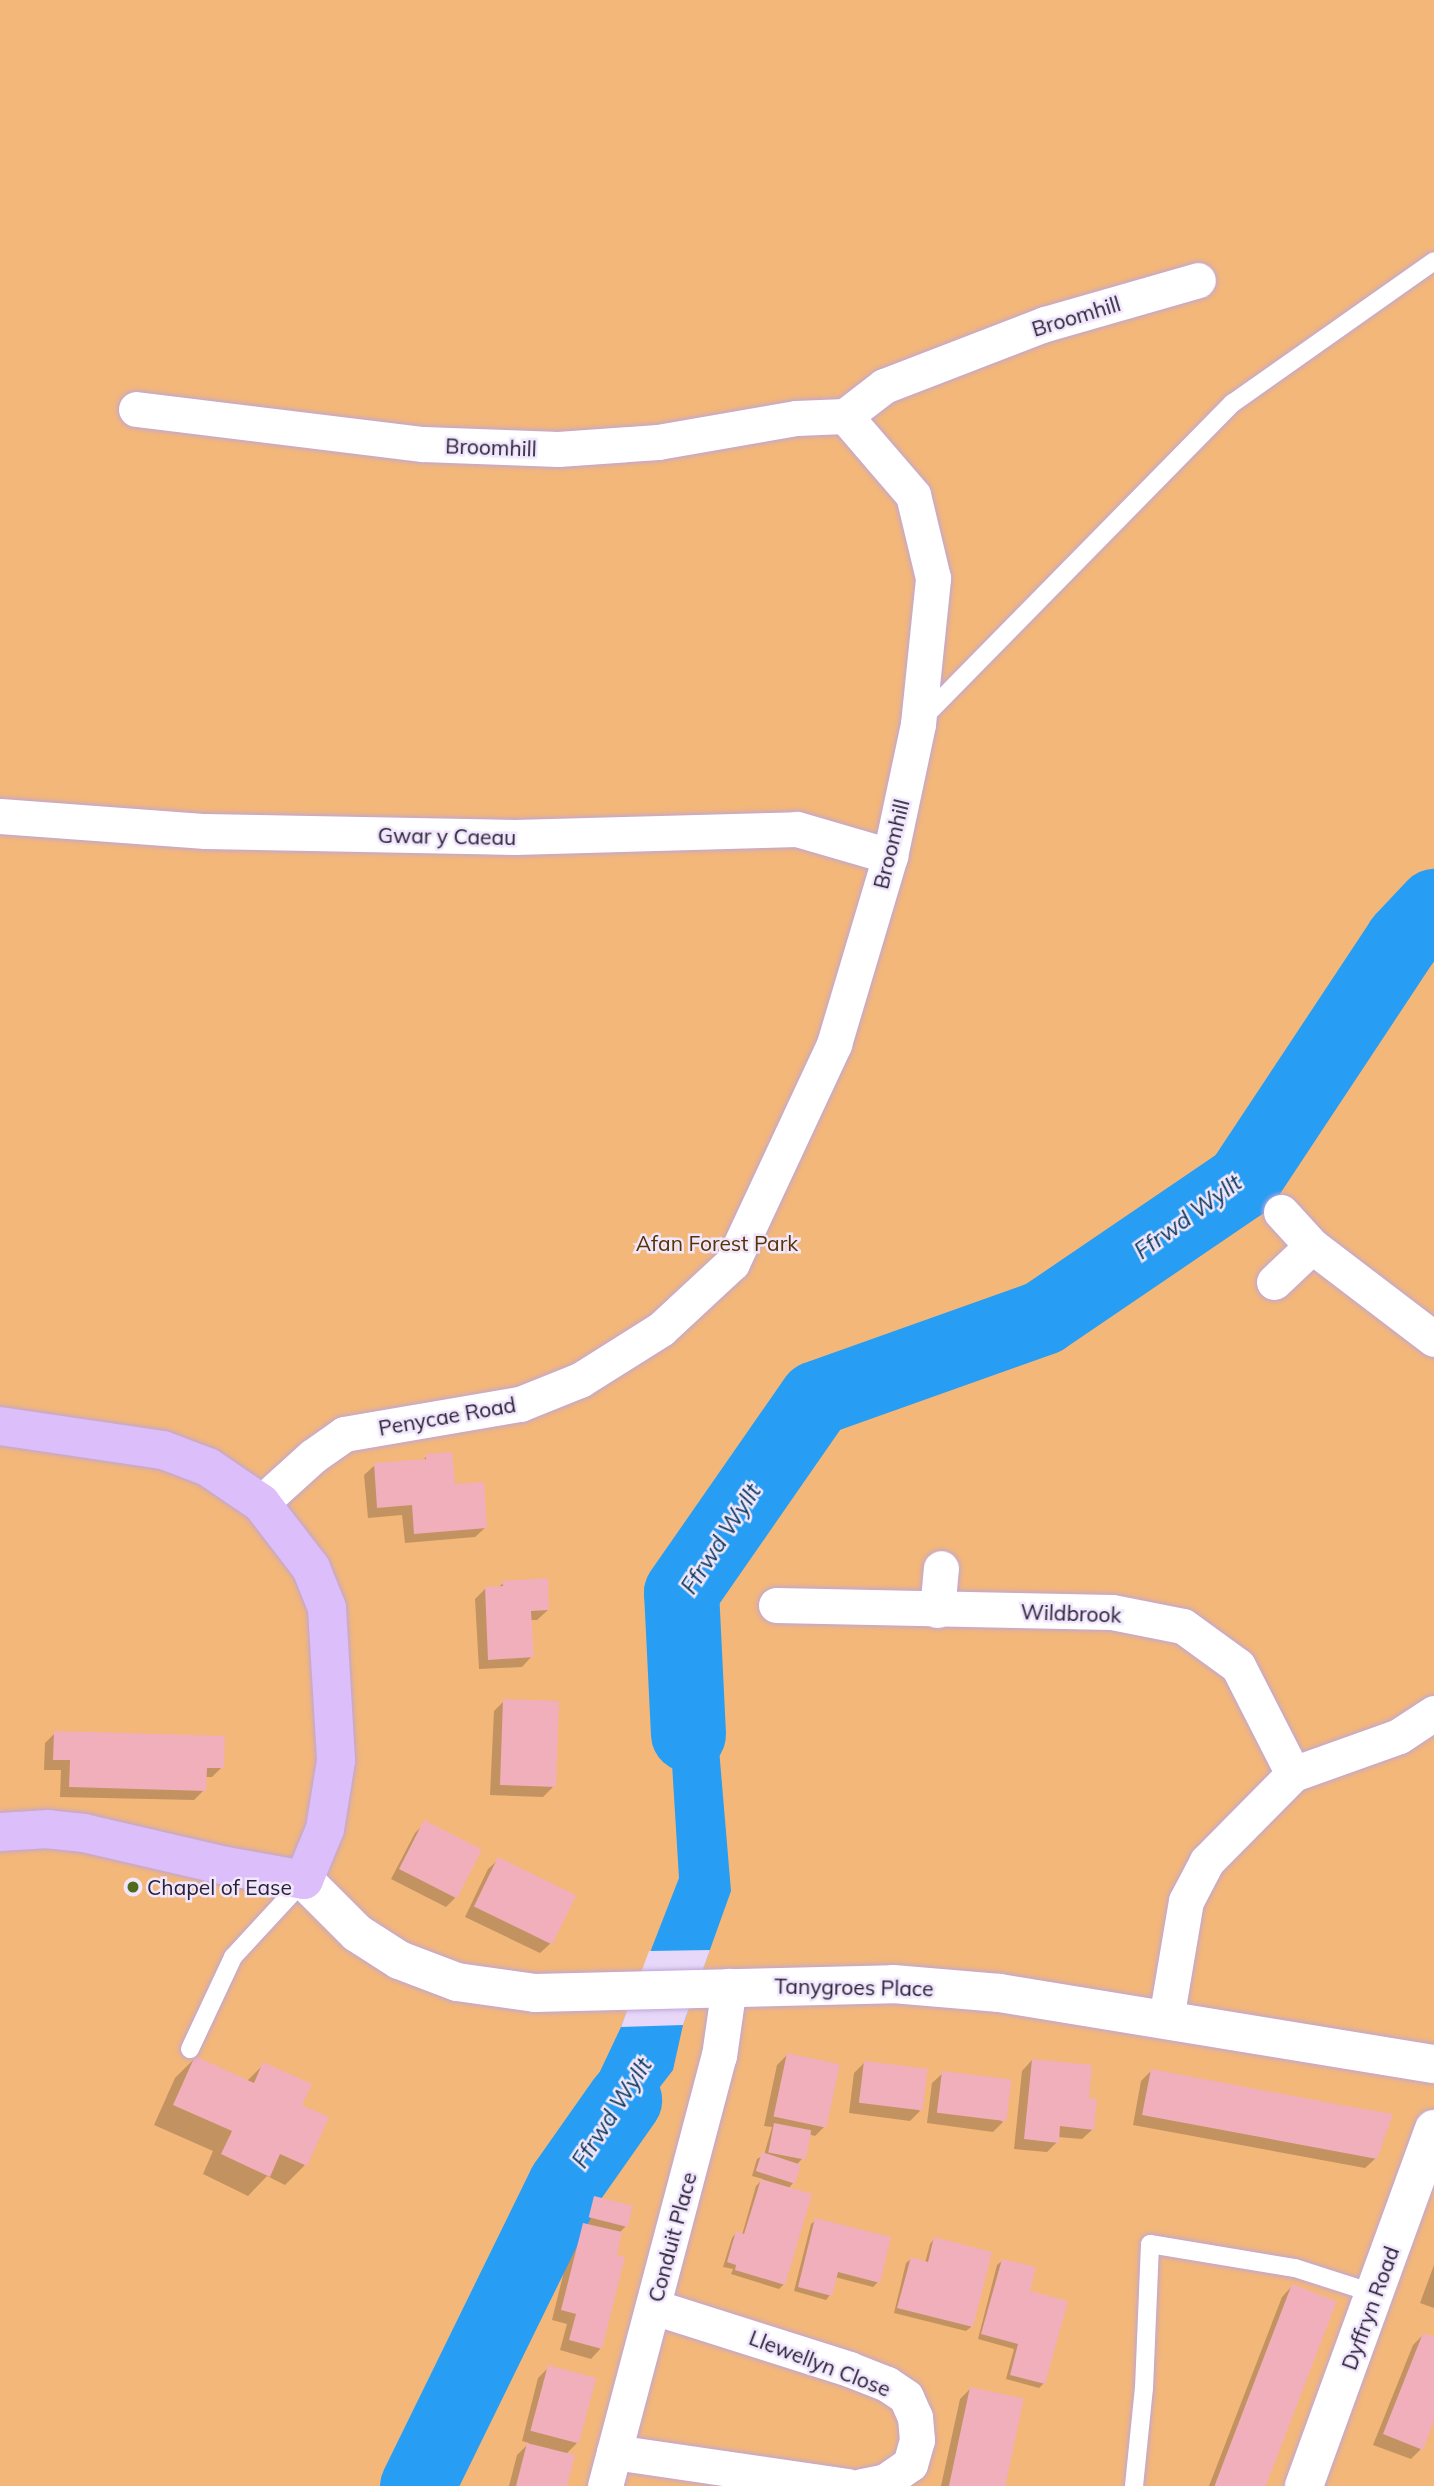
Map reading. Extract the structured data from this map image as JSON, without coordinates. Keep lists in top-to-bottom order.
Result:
{
  "streets": {
    "street": [
      "Broomhill",
      "Gwar y Caeau",
      "Penycae Road",
      "Wildbrook",
      "Tanygroes Place",
      "Conduit Place",
      "Dyffryn Road",
      "Llewellyn Close"
    ]
  },
  "crossings": [
    ["Broomhill", "Gwar y Caeau"],
    ["Broomhill", "Penycae Road"],
    ["Tanygroes Place", "Conduit Place"],
    ["Conduit Place", "Llewellyn Close"]
  ],
  "water": ["Ffrwd Wyllt"],
  "parks": ["Afan Forest Park"],
  "places": ["Chapel of Ease"]
}
